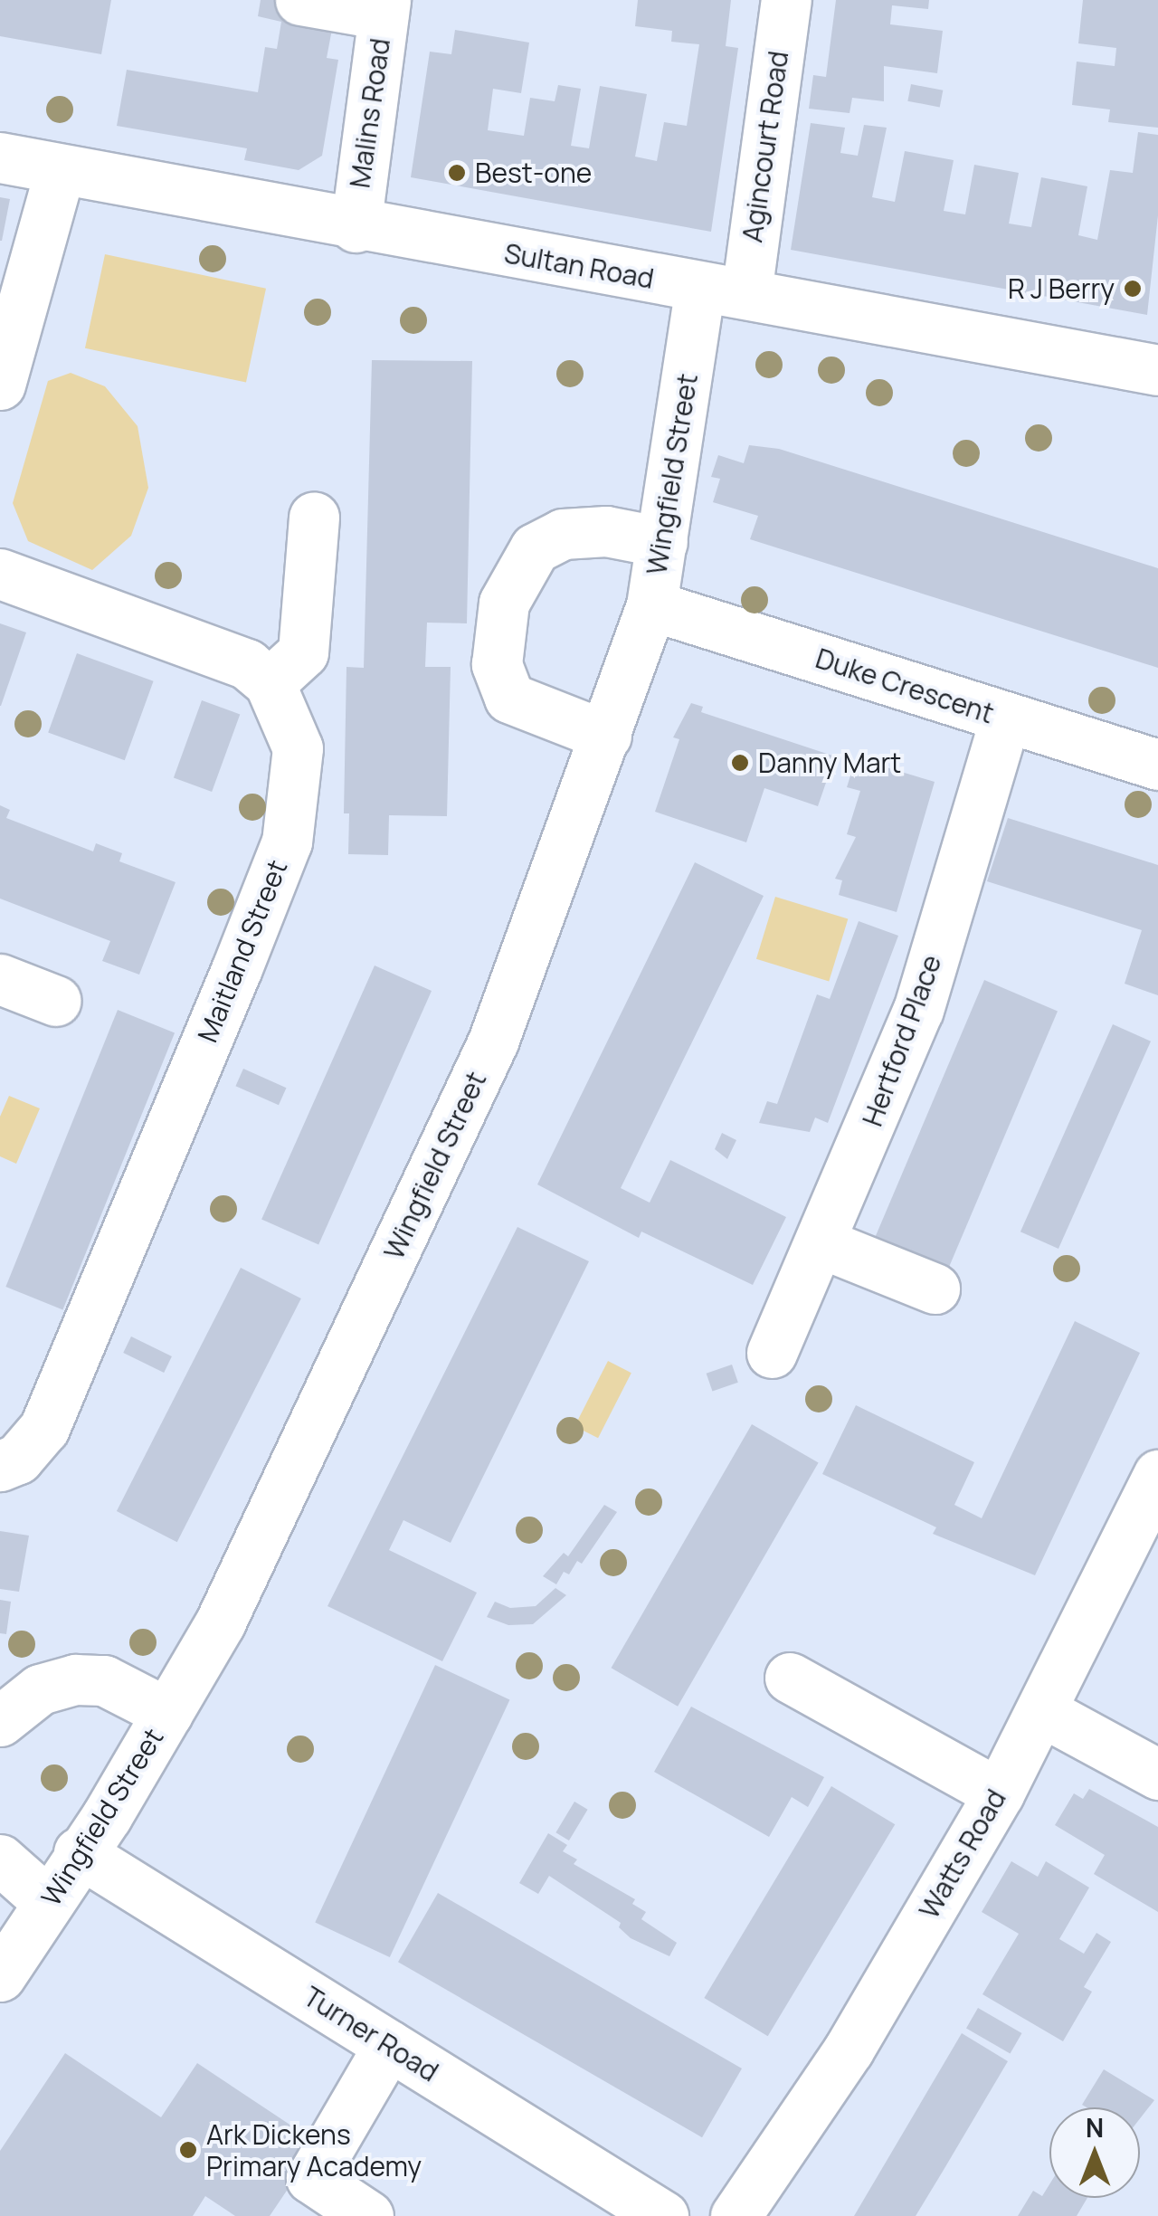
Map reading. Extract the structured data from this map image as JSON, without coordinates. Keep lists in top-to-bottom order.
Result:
{
  "streets": {
    "street": [
      "Malins Road",
      "Agincourt Road",
      "Sultan Road",
      "Wingfield Street",
      "Duke Crescent",
      "Maitland Street",
      "Hertford Place",
      "Watts Road",
      "Turner Road"
    ]
  },
  "crossings": [
    ["Malins Road", "Sultan Road"],
    ["Agincourt Road", "Sultan Road"],
    ["Agincourt Road", "Wingfield Street"],
    ["Sultan Road", "Wingfield Street"],
    ["Wingfield Street", "Duke Crescent"],
    ["Wingfield Street", "Turner Road"],
    ["Duke Crescent", "Hertford Place"]
  ],
  "places": [
    "Best-one",
    "R J Berry",
    "Danny Mart",
    "Ark Dickens Primary Academy"
  ],
  "north": "top"
}
